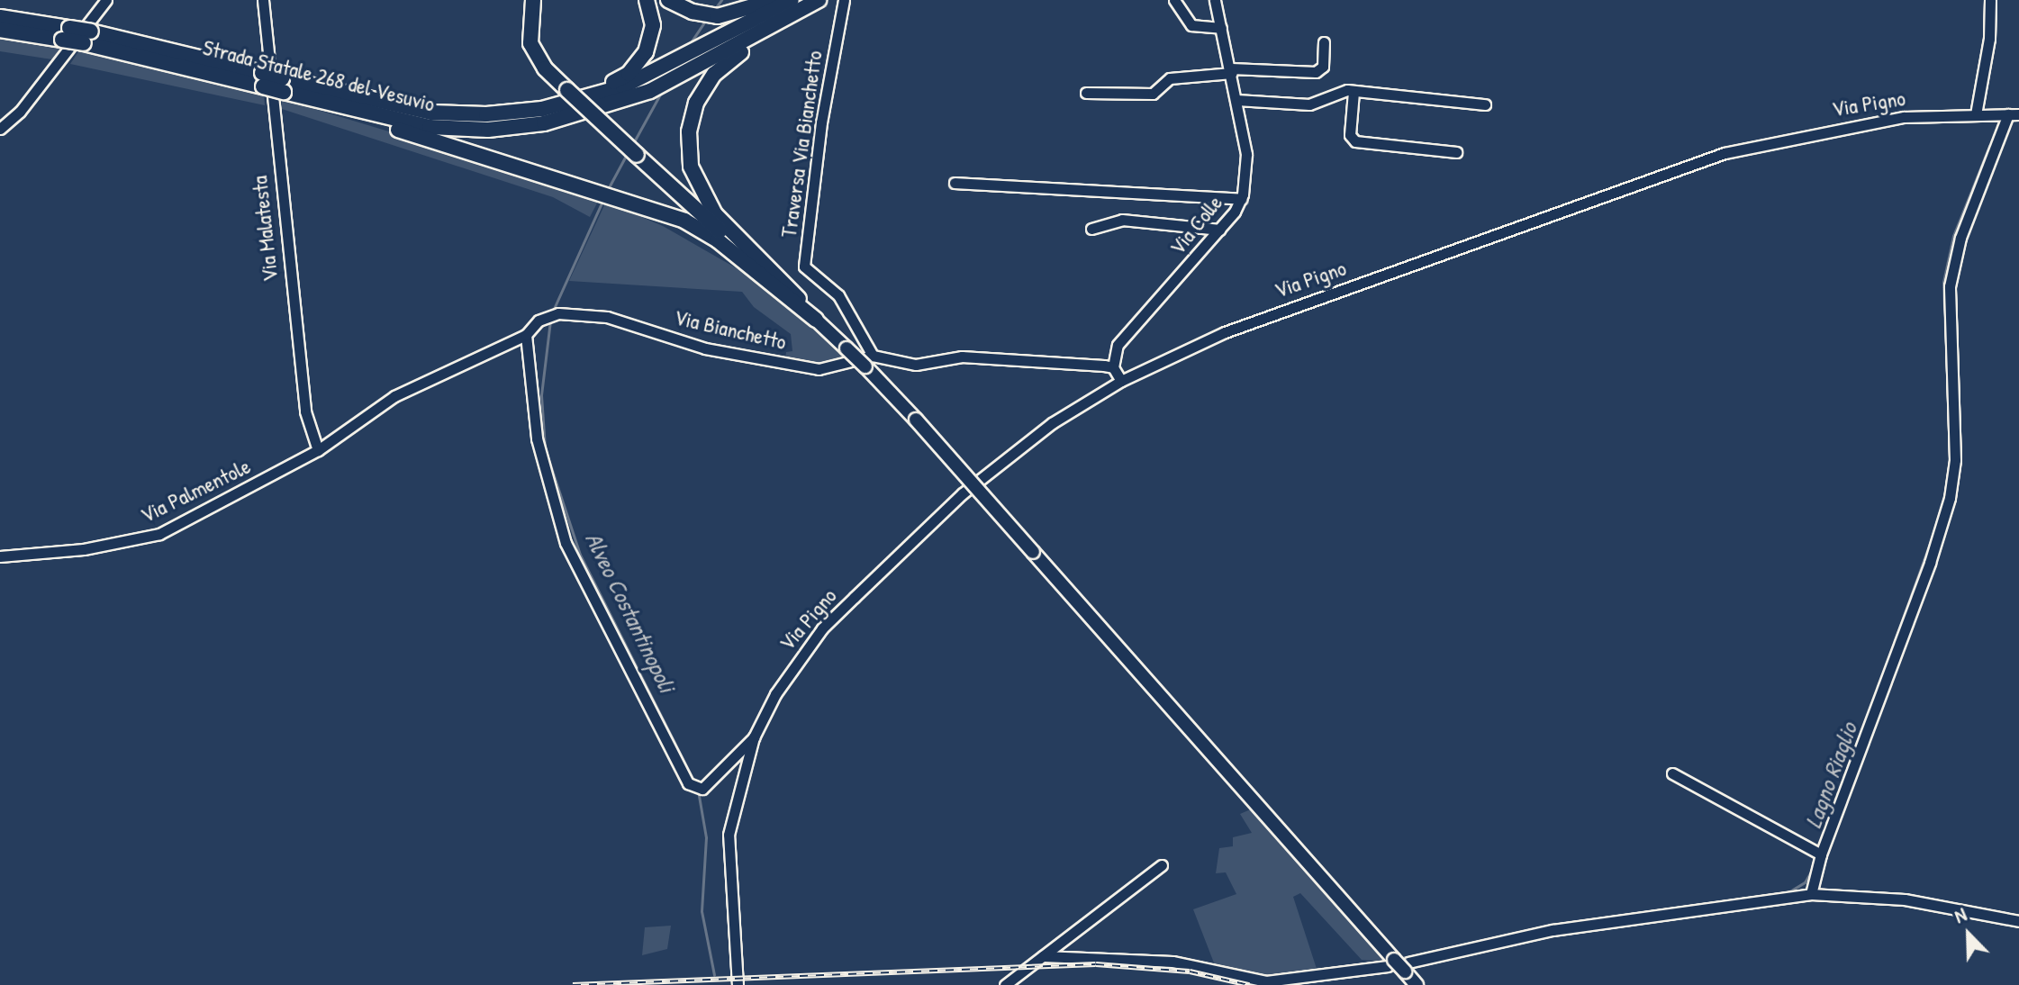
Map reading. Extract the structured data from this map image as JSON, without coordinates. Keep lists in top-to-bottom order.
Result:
{
  "streets": {
    "highway": ["Strada Statale 268 del Vesuvio"],
    "street": [
      "Via Pigno",
      "Traversa Via Bianchetto",
      "Via Colle",
      "Via Malatesta",
      "Via Bianchetto",
      "Via Palmentole"
    ]
  },
  "crossings": [
    ["Via Pigno", "Via Bianchetto"],
    ["Traversa Via Bianchetto", "Via Bianchetto"],
    ["Via Colle", "Via Bianchetto"],
    ["Via Malatesta", "Via Bianchetto"],
    ["Via Malatesta", "Via Palmentole"],
    ["Via Bianchetto", "Via Palmentole"]
  ],
  "water": ["Alveo Costantinopoli", "Lagno Riaglio"],
  "north": "top left"
}
